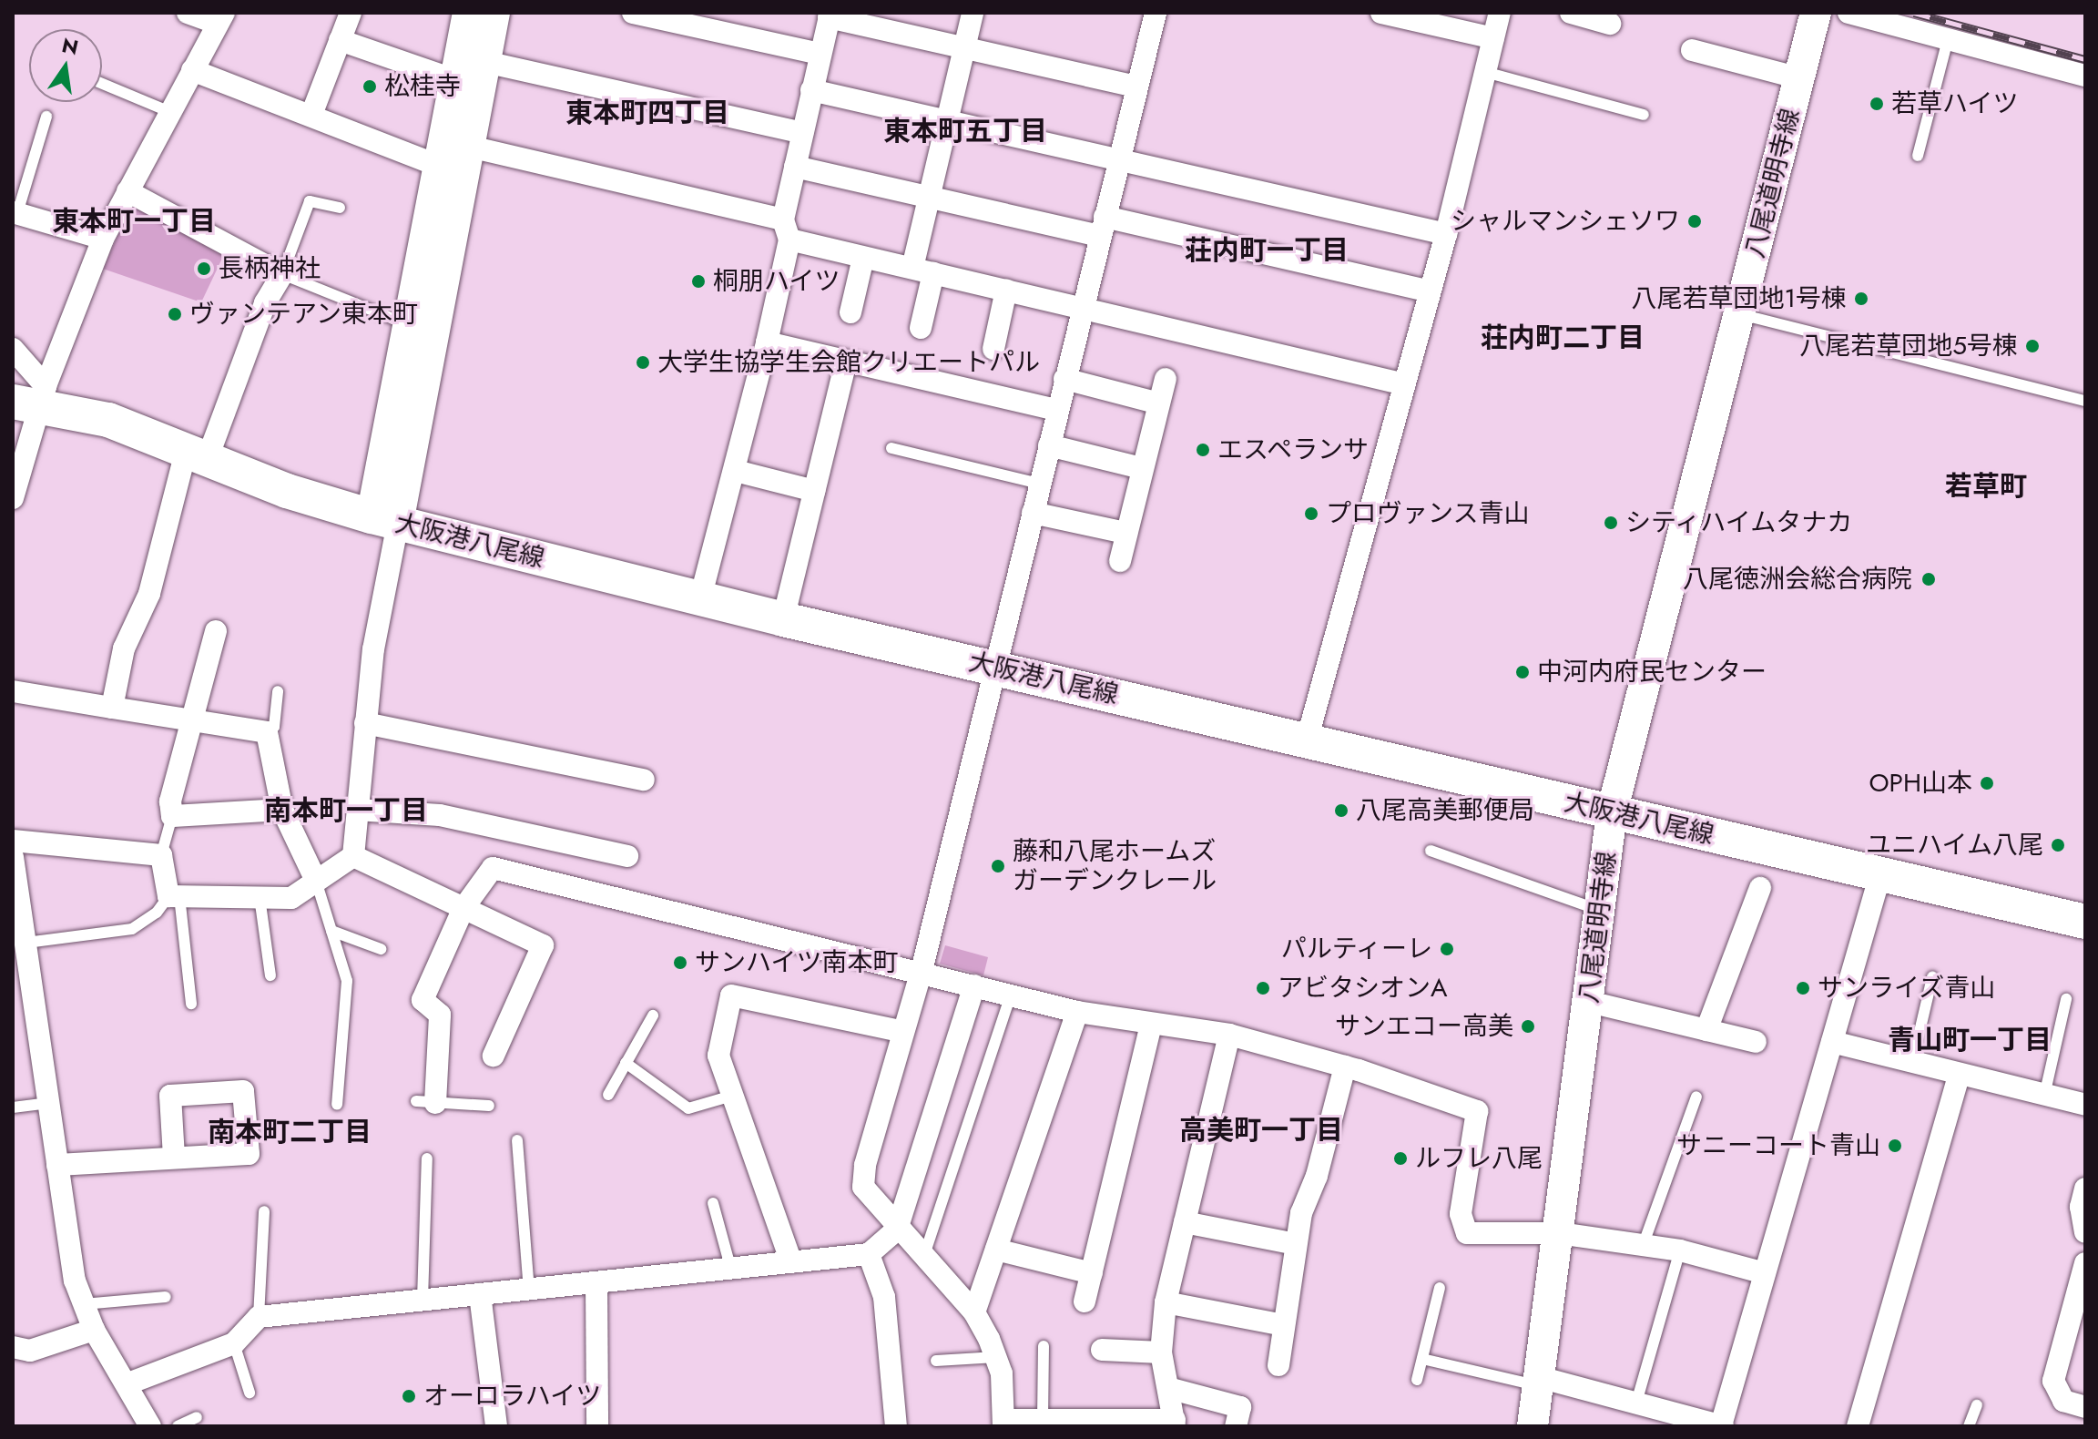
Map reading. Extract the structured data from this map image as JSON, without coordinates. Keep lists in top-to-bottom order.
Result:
{
  "streets": {
    "main road": ["八尾道明寺線", "大阪港八尾線"]
  },
  "crossings": [
    ["八尾道明寺線", "大阪港八尾線"]
  ],
  "districts": [
    "東本町四丁目",
    "東本町五丁目",
    "東本町一丁目",
    "荘内町一丁目",
    "荘内町二丁目",
    "若草町",
    "南本町一丁目",
    "青山町一丁目",
    "高美町一丁目",
    "南本町二丁目"
  ],
  "places": [
    "松桂寺",
    "若草ハイツ",
    "シャルマンシェソワ",
    "長柄神社",
    "桐朋ハイツ",
    "八尾若草団地1号棟",
    "ヴァンテアン東本町",
    "八尾若草団地5号棟",
    "大学生協学生会館クリエートパル",
    "エスペランサ",
    "プロヴァンス青山",
    "シティハイムタナカ",
    "八尾徳洲会総合病院",
    "中河内府民センター",
    "OPH山本",
    "八尾高美郵便局",
    "ユニハイム八尾",
    "藤和八尾ホームズ ガーデンクレール",
    "パルティーレ",
    "サンハイツ南本町",
    "アビタシオンA",
    "サンライズ青山",
    "サンエコー高美",
    "サニーコート青山",
    "ルフレ八尾",
    "オーロラハイツ"
  ],
  "north": "top"
}
